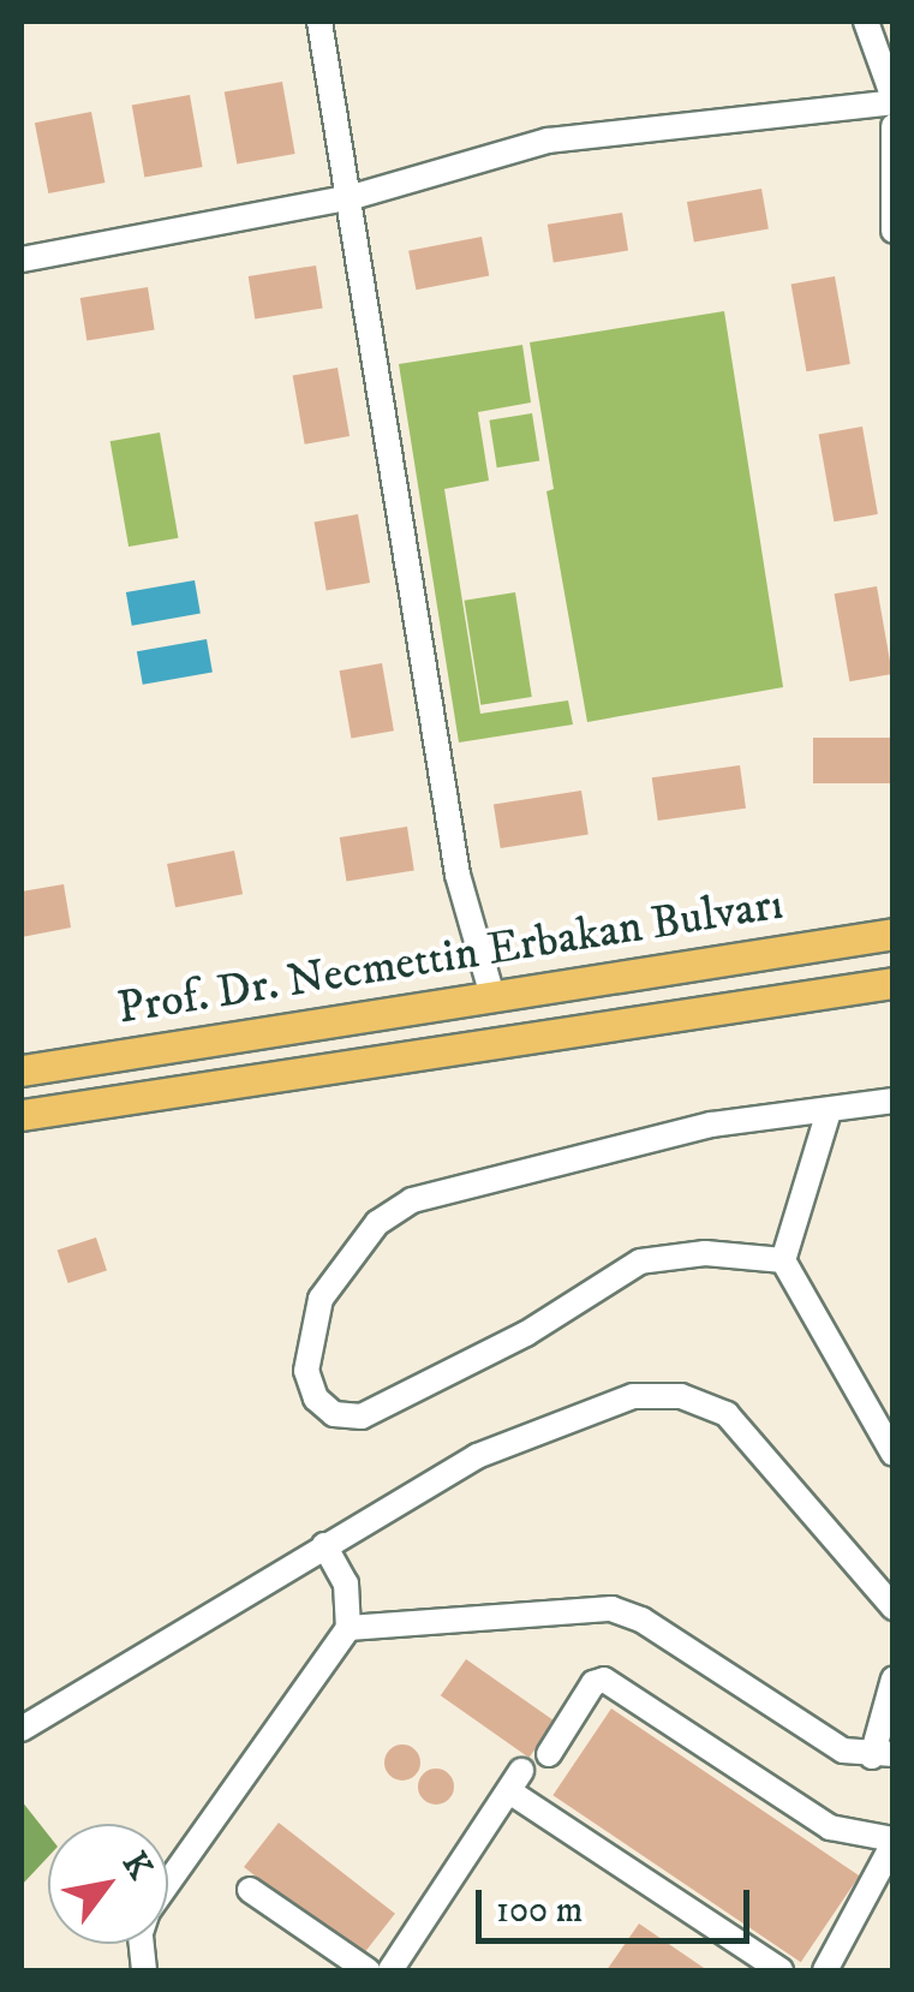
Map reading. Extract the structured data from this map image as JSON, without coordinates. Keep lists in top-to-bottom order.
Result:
{
  "streets": {
    "main road": ["Prof. Dr. Necmettin Erbakan Bulvarı"]
  },
  "scale_bar": "100 m",
  "north": "top right"
}
